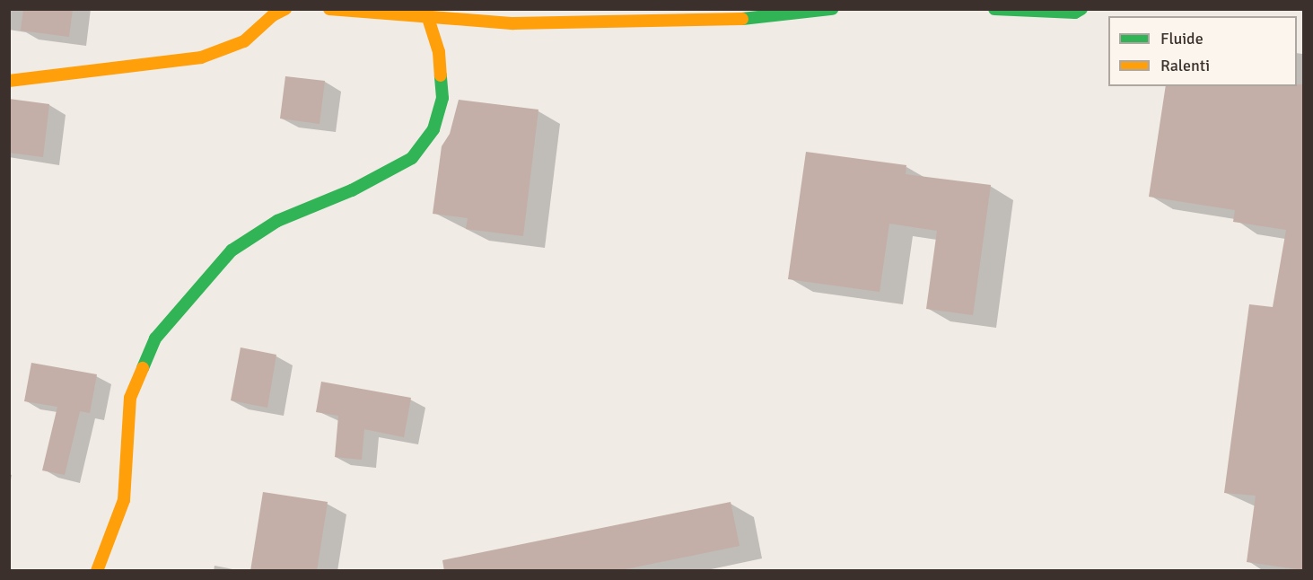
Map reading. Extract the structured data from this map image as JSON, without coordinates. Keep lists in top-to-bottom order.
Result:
{
  "legend": ["Fluide", "Ralenti"]
}
